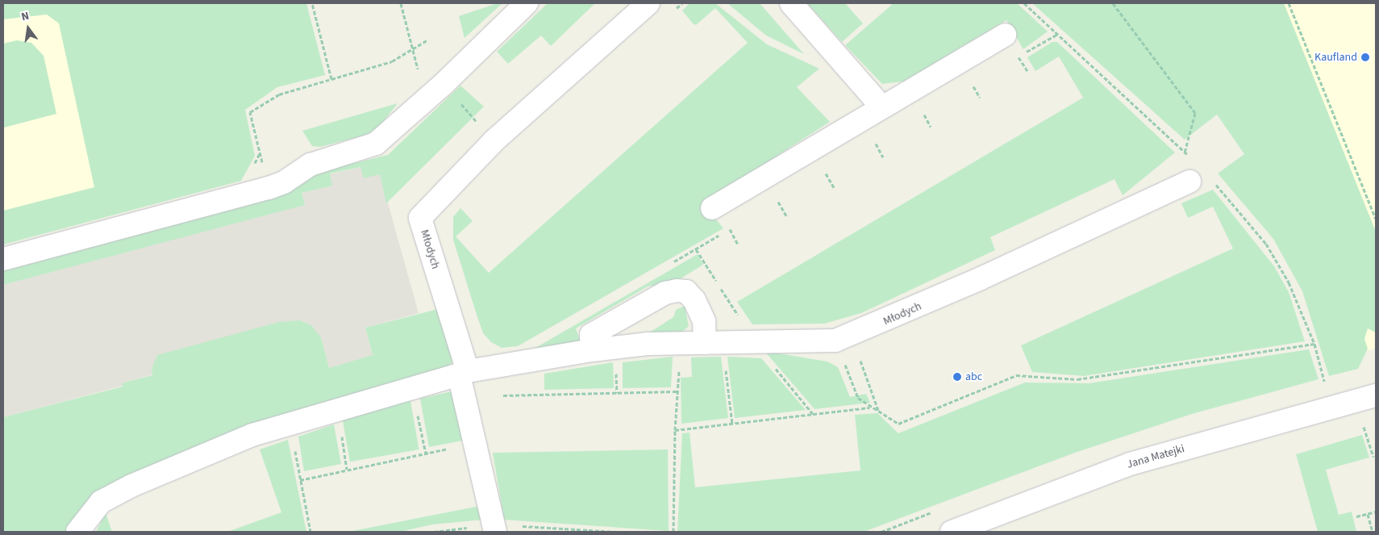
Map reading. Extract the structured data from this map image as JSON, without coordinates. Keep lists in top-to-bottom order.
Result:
{
  "streets": {
    "street": ["Młodych", "Jana Matejki"]
  },
  "places": ["Kaufland", "abc"],
  "north": "top"
}
